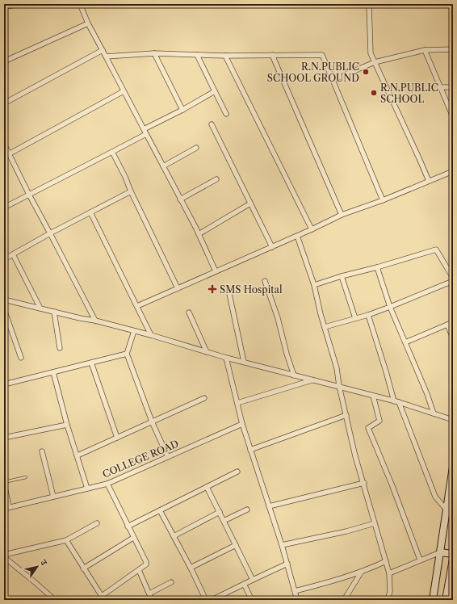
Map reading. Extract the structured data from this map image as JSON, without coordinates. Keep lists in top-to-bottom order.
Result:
{
  "streets": {
    "street": ["COLLEGE ROAD"]
  },
  "places": {
    "other": ["R.N.PUBLIC SCHOOL GROUND", "R.N.PUBLIC SCHOOL"],
    "health": ["SMS Hospital"]
  },
  "north": "top right"
}
